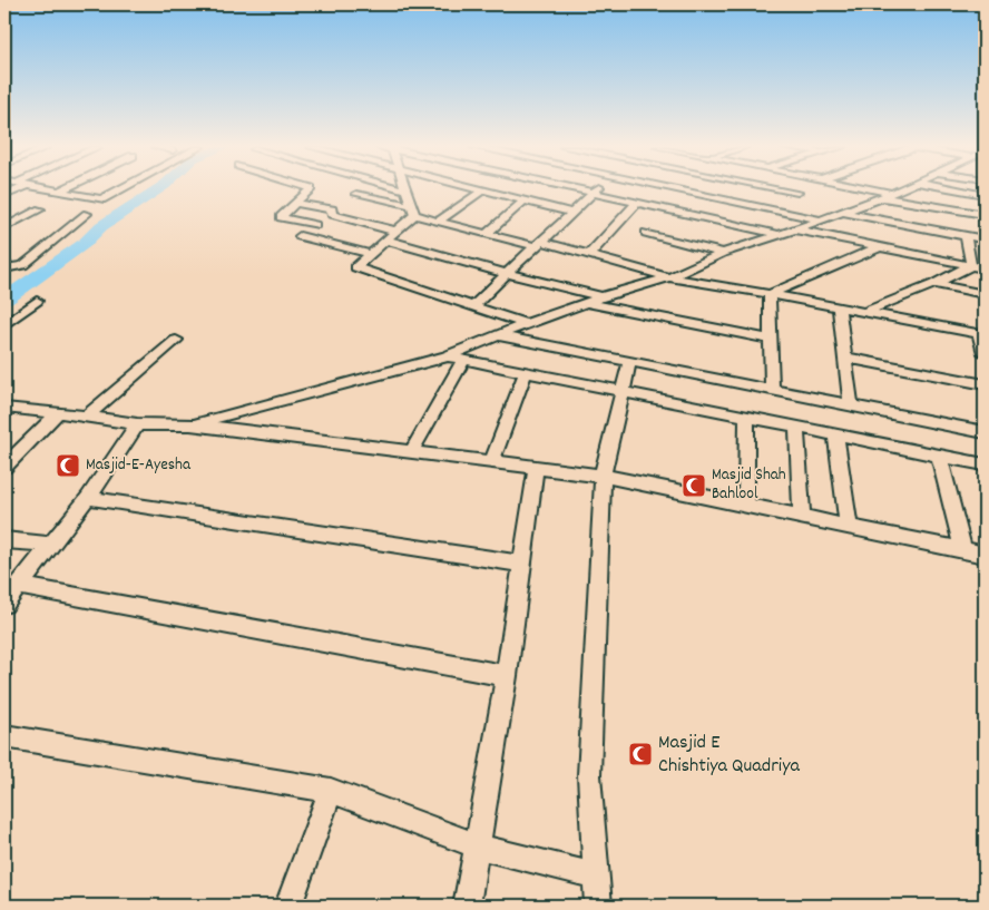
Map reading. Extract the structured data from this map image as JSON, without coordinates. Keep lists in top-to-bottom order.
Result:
{
  "places": {
    "mosque": ["Masjid-E-Ayesha", "Masjid Shah Bahlool", "Masjid E Chishtiya Quadriya"]
  }
}
